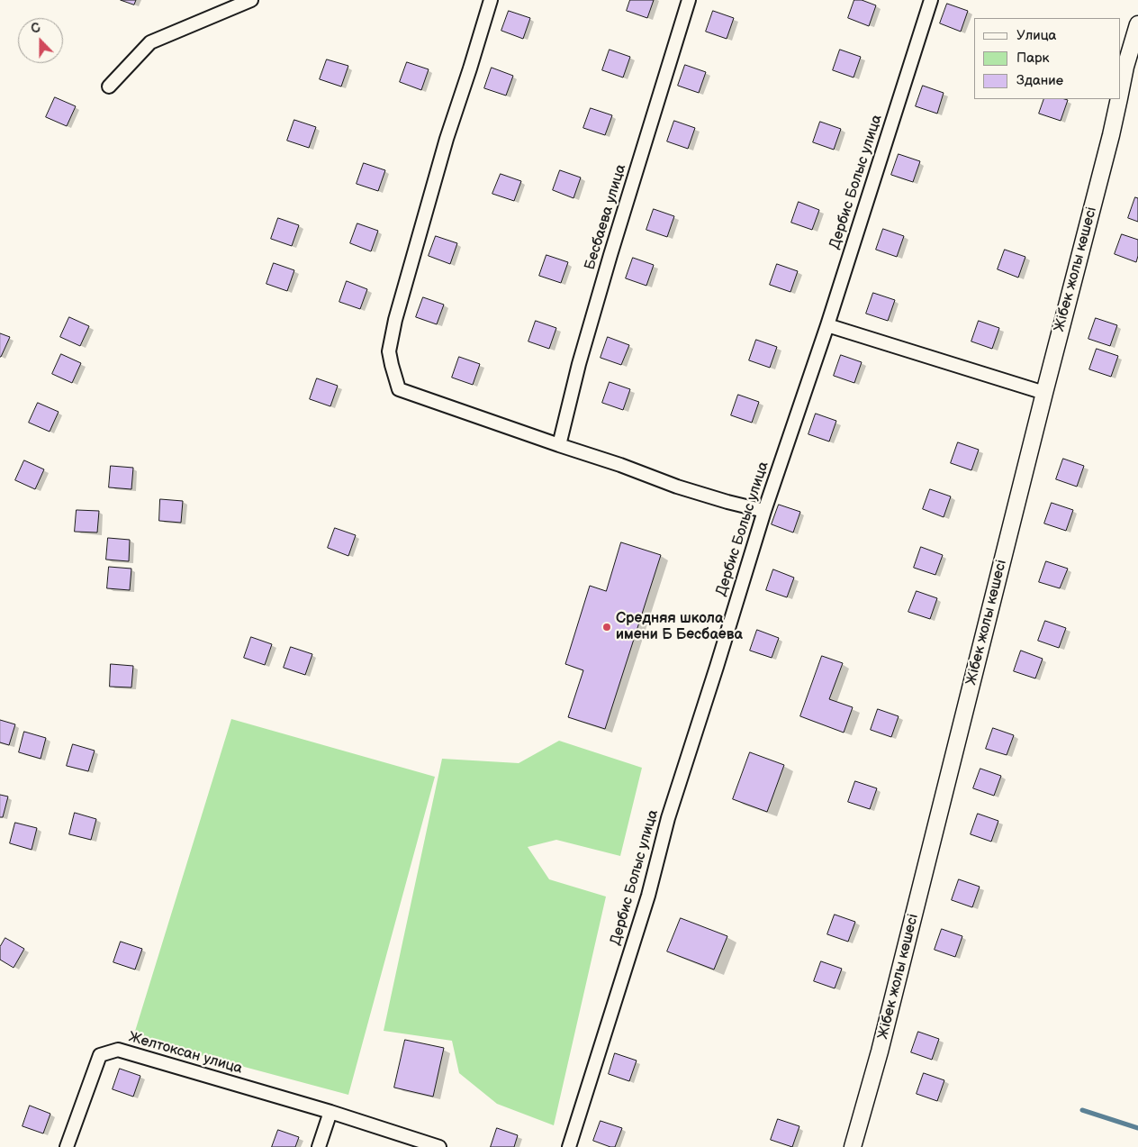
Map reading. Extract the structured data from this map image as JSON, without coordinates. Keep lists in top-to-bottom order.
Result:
{
  "streets": {
    "street": [
      "Дербис Болыс улица",
      "Бесбаева улица",
      "Жібек жолы көшесі",
      "Желтоксан улица"
    ]
  },
  "places": ["Средняя школа имени Б Бесбаева"],
  "legend": ["Улица", "Парк", "Здание"],
  "north": "top"
}
